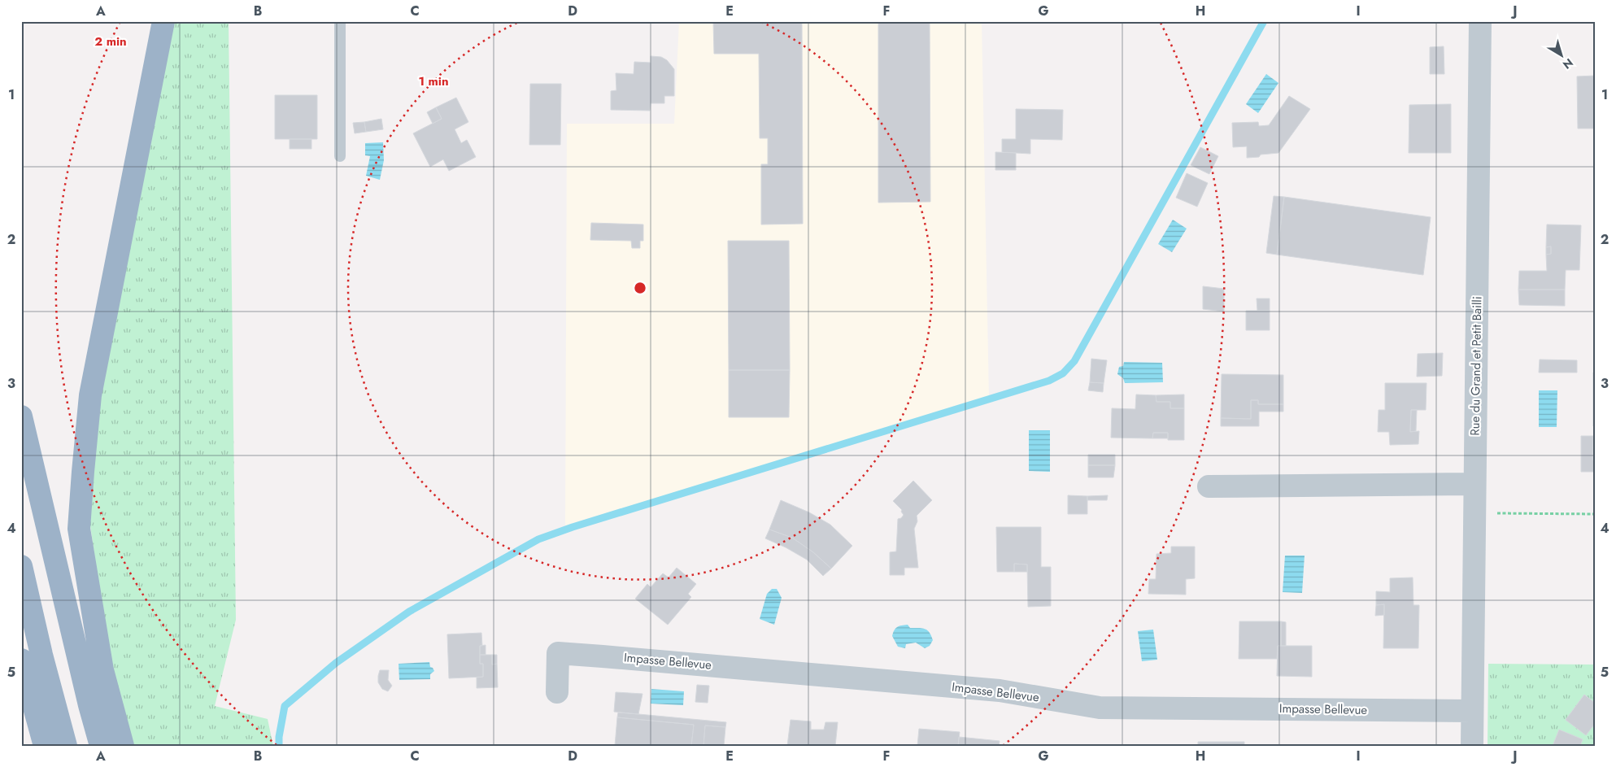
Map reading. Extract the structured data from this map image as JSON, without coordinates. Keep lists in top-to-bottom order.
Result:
{
  "streets": {
    "street": ["Rue du Grand et Petit Bailli", "Impasse Bellevue"]
  },
  "crossings": [
    ["Rue du Grand et Petit Bailli", "Impasse Bellevue"]
  ],
  "north": "bottom right",
  "grid": {
    "columns": [
      "A",
      "B",
      "C",
      "D",
      "E",
      "F",
      "G",
      "H",
      "I",
      "J"
    ],
    "rows": [
      "1",
      "2",
      "3",
      "4",
      "5"
    ]
  },
  "rings": ["2 min", "1 min"]
}
